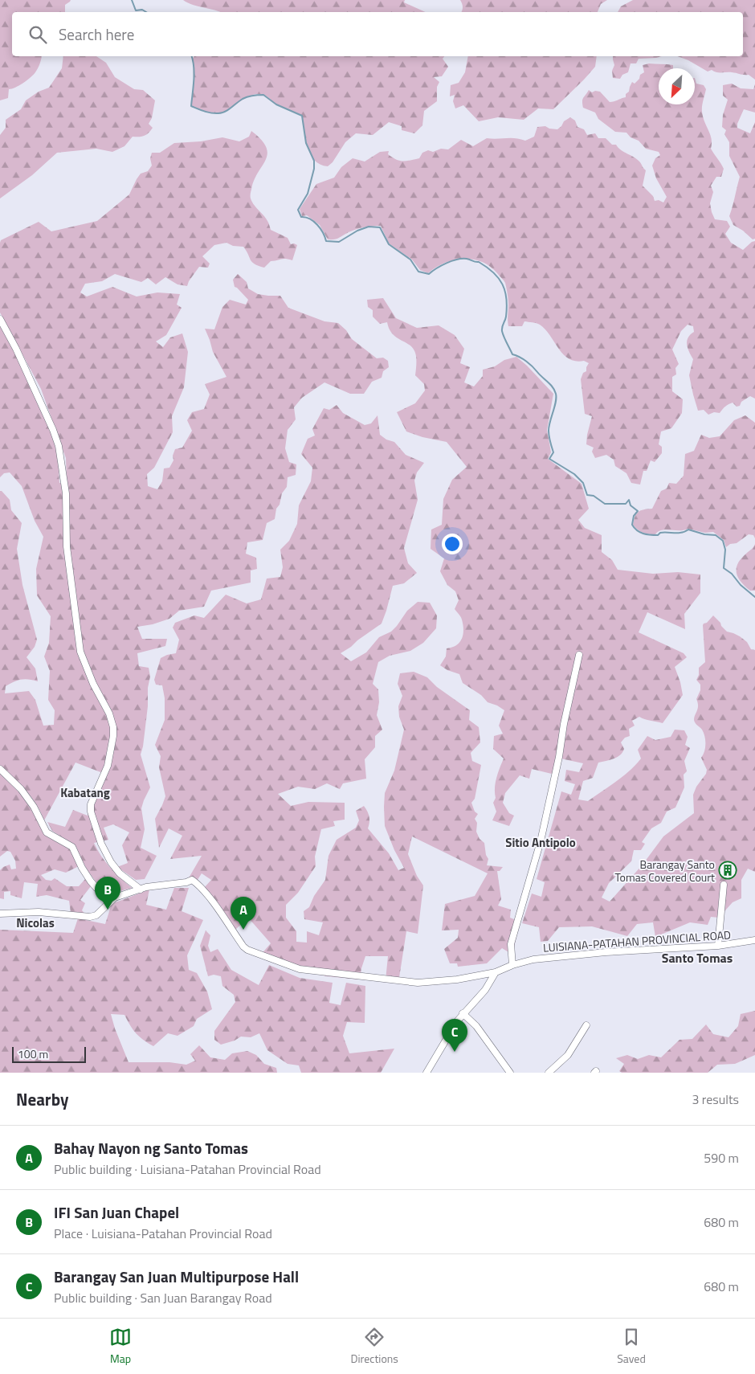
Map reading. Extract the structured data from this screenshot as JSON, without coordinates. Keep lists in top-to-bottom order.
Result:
{
  "streets": {
    "street": ["LUISIANA-PATAHAN PROVINCIAL ROAD"]
  },
  "districts": [
    "Kabatang",
    "Sitio Antipolo",
    "Nicolas",
    "Santo Tomas"
  ],
  "places": {
    "building": ["Barangay Santo Tomas Covered Court"]
  },
  "scale_bar": "100 m",
  "north": "bottom left",
  "page": {
    "search": "Search here",
    "pins": ["B", "A", "C"],
    "scale": "100 m",
    "heading": ["Nearby", "3 results"],
    "list": [
      {
        "mark": "A",
        "name": "Bahay Nayon ng Santo Tomas",
        "note": "Public building · Luisiana-Patahan Provincial Road",
        "value": "590 m"
      },
      {
        "mark": "B",
        "name": "IFI San Juan Chapel",
        "note": "Place · Luisiana-Patahan Provincial Road",
        "value": "680 m"
      },
      {
        "mark": "C",
        "name": "Barangay San Juan Multipurpose Hall",
        "note": "Public building · San Juan Barangay Road",
        "value": "680 m"
      }
    ],
    "nav": ["Map", "Directions", "Saved"]
  }
}
